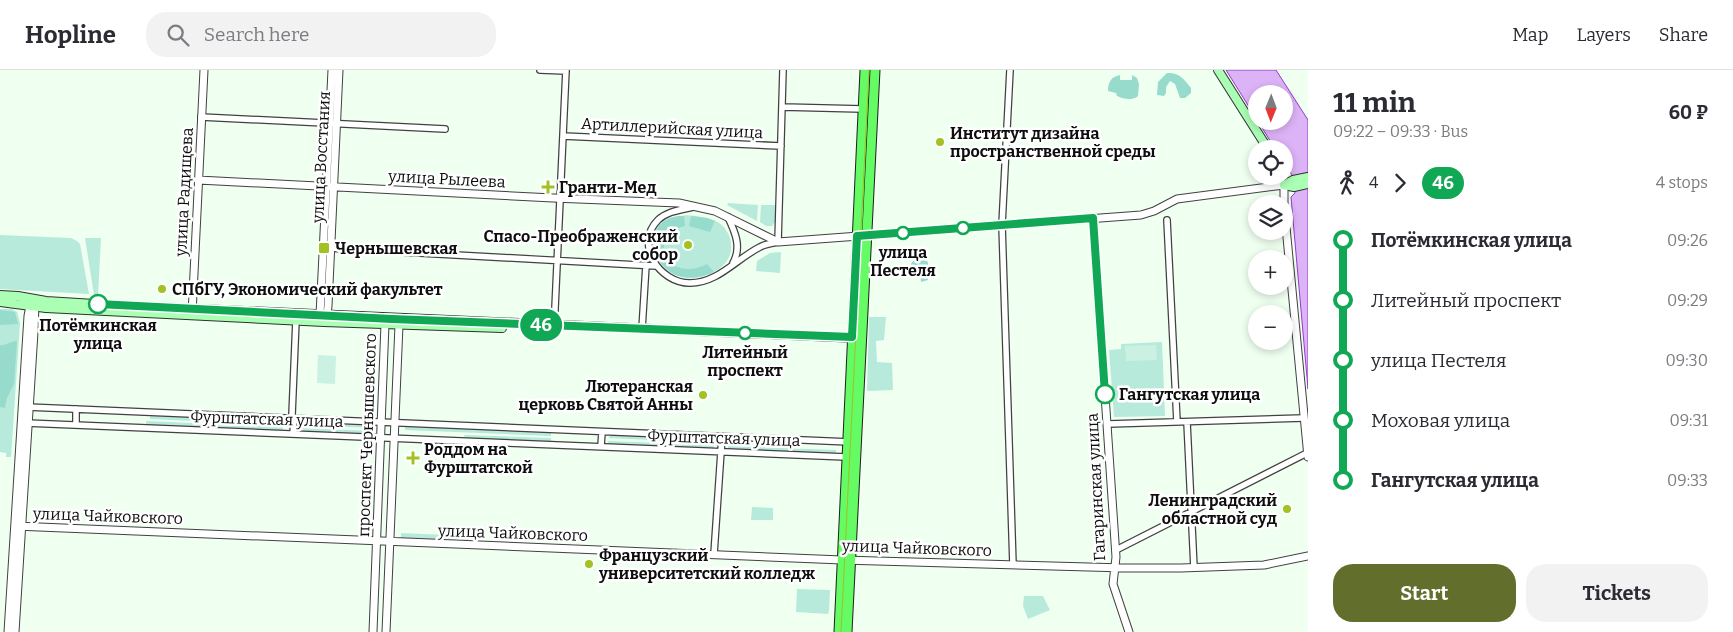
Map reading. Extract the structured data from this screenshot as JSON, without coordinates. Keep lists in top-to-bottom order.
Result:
{
  "streets": {
    "street": [
      "Артиллерийская улица",
      "улица Восстания",
      "улица Рылеева",
      "улица Радищева",
      "Фурштатская улица",
      "проспект Чернышевского",
      "Гагаринская улица",
      "улица Чайковского"
    ]
  },
  "crossings": [
    ["улица Восстания", "улица Рылеева"],
    ["улица Рылеева", "улица Радищева"],
    ["Фурштатская улица", "проспект Чернышевского"],
    ["проспект Чернышевского", "улица Чайковского"],
    ["Гагаринская улица", "улица Чайковского"]
  ],
  "places": {
    "other": [
      "Институт дизайна пространственной среды",
      "улица Пестеля",
      "Спасо-Преображенский собор",
      "СПбГУ, Экономический факультет",
      "Потёмкинская улица",
      "Литейный проспект",
      "Гангутская улица",
      "Лютеранская церковь Святой Анны",
      "Ленинградский областной суд",
      "Французский университетский колледж"
    ],
    "health": ["Гранти-Мед", "Роддом на Фурштатской"],
    "transit": ["Чернышевская"]
  },
  "lines": ["bus line 46"],
  "north": "bottom",
  "page": {
    "header": "Hopline",
    "search": "Search here",
    "nav": ["Map", "Layers", "Share"],
    "on_map": "46",
    "heading": ["11 min", "09:22 – 09:33 · Bus", "60 ₽"],
    "map_buttons": ["+", "−"],
    "legs": ["4", "46", "4 stops"],
    "list": [
      {
        "name": "Потёмкинская улица",
        "value": "09:26"
      },
      {
        "name": "Литейный проспект",
        "value": "09:29"
      },
      {
        "name": "улица Пестеля",
        "value": "09:30"
      },
      {
        "name": "Моховая улица",
        "value": "09:31"
      },
      {
        "name": "Гангутская улица",
        "value": "09:33"
      }
    ],
    "buttons": ["Start", "Tickets"]
  }
}
